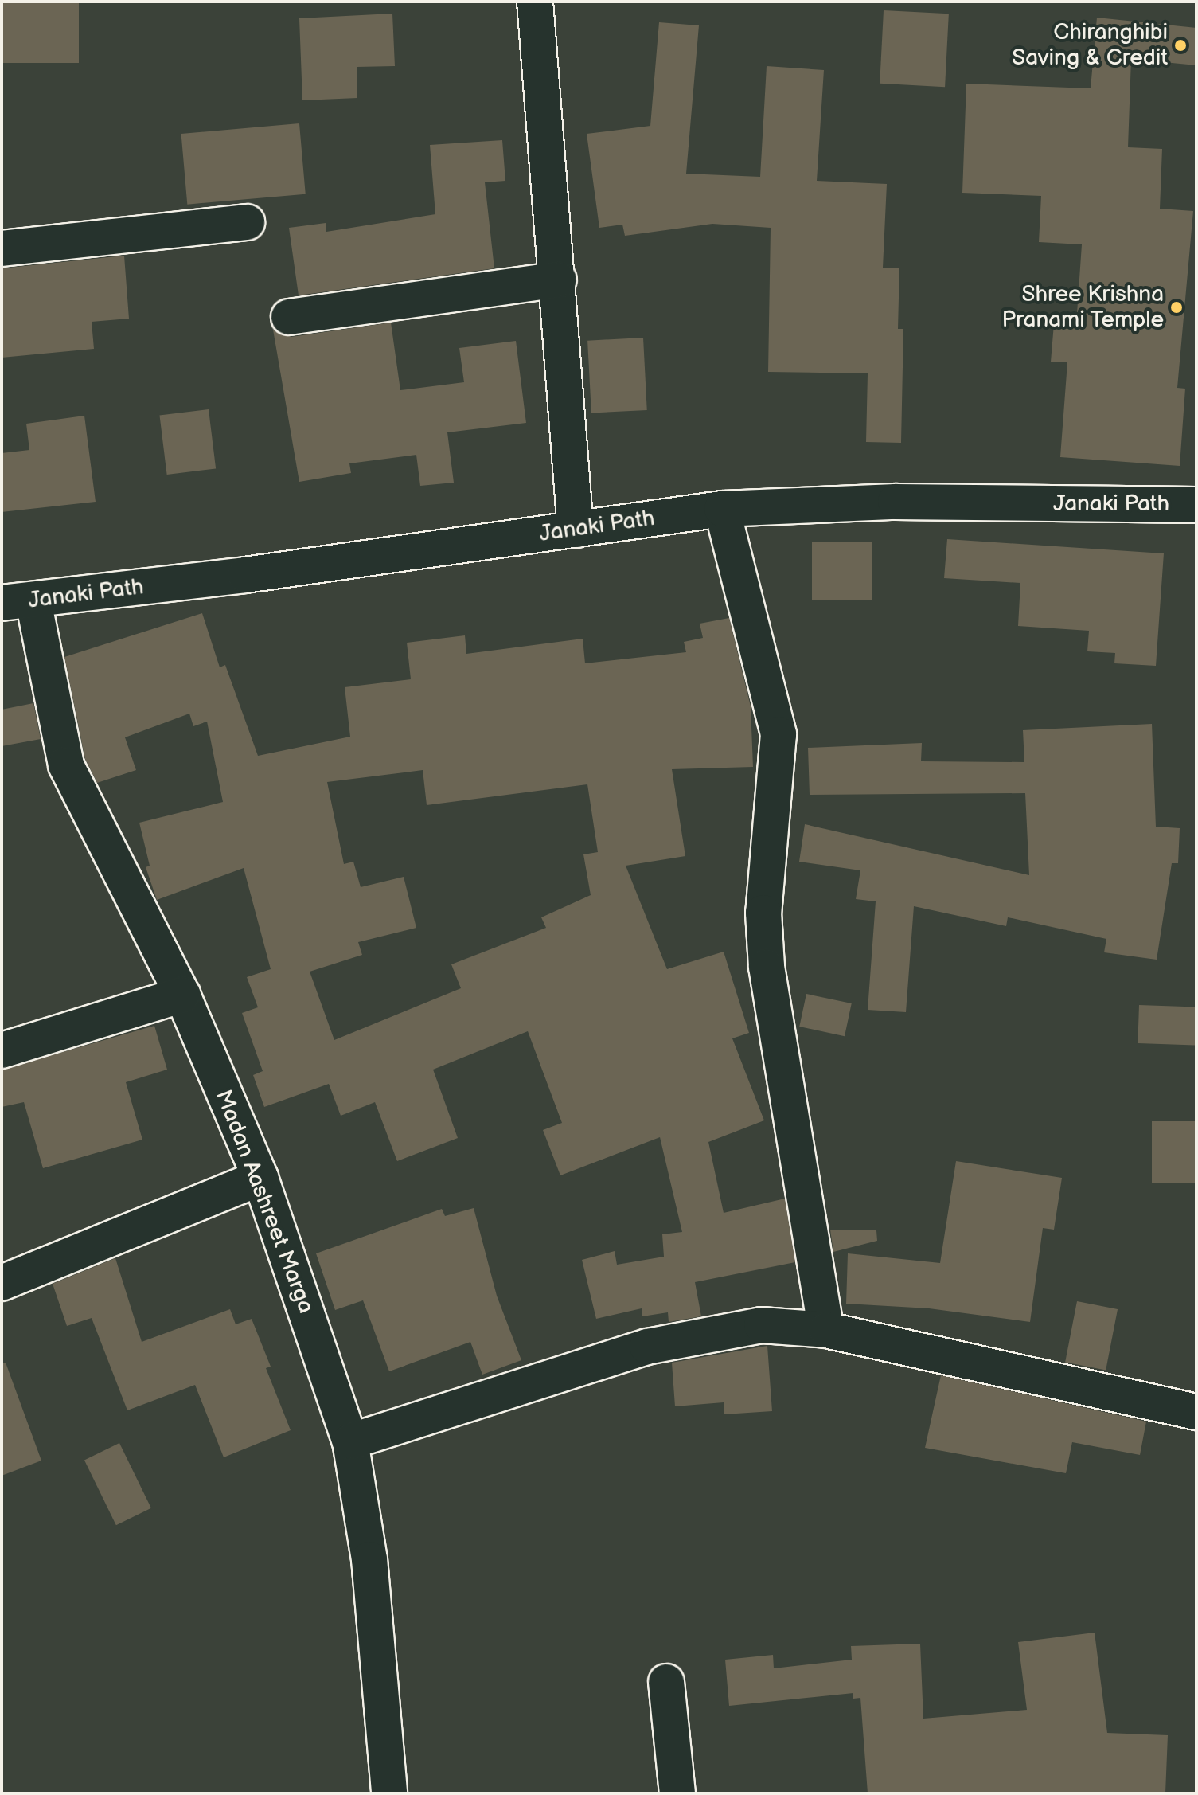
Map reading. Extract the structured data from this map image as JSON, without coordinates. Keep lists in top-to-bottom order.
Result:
{
  "streets": {
    "street": ["Janaki Path", "Madan Aashreet Marga"]
  },
  "crossings": [
    ["Janaki Path", "Madan Aashreet Marga"]
  ],
  "places": ["Chiranghibi Saving & Credit", "Shree Krishna Pranami Temple"]
}
